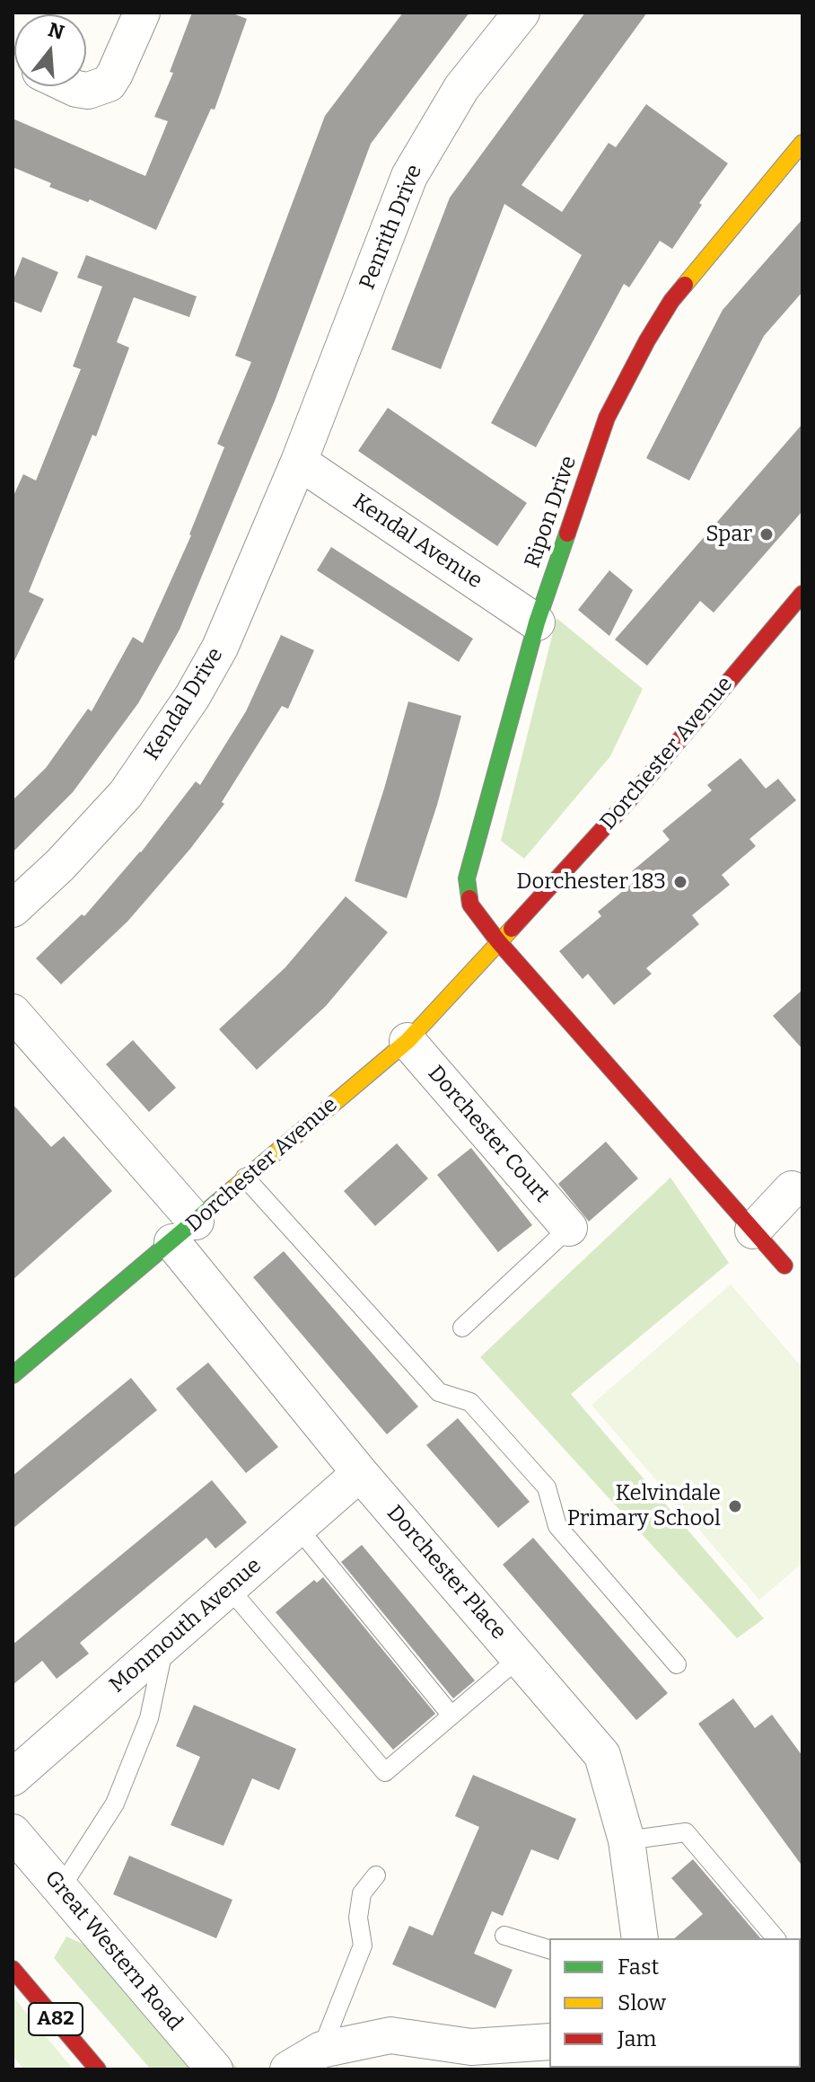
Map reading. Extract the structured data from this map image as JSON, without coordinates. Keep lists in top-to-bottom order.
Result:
{
  "streets": {
    "street": [
      "Penrith Drive",
      "Ripon Drive",
      "Kendal Avenue",
      "Kendal Drive",
      "Dorchester Avenue",
      "Dorchester Court",
      "Dorchester Place",
      "Monmouth Avenue",
      "Great Western Road",
      "A82"
    ]
  },
  "crossings": [
    ["Penrith Drive", "Kendal Avenue"],
    ["Penrith Drive", "Kendal Drive"],
    ["Ripon Drive", "Kendal Avenue"],
    ["Ripon Drive", "Dorchester Avenue"],
    ["Kendal Avenue", "Kendal Drive"],
    ["Dorchester Avenue", "Dorchester Court"],
    ["Dorchester Avenue", "Dorchester Place"],
    ["Dorchester Place", "Monmouth Avenue"]
  ],
  "places": ["Spar", "Dorchester 183", "Kelvindale Primary School"],
  "legend": ["Fast", "Slow", "Jam"],
  "north": "top"
}
